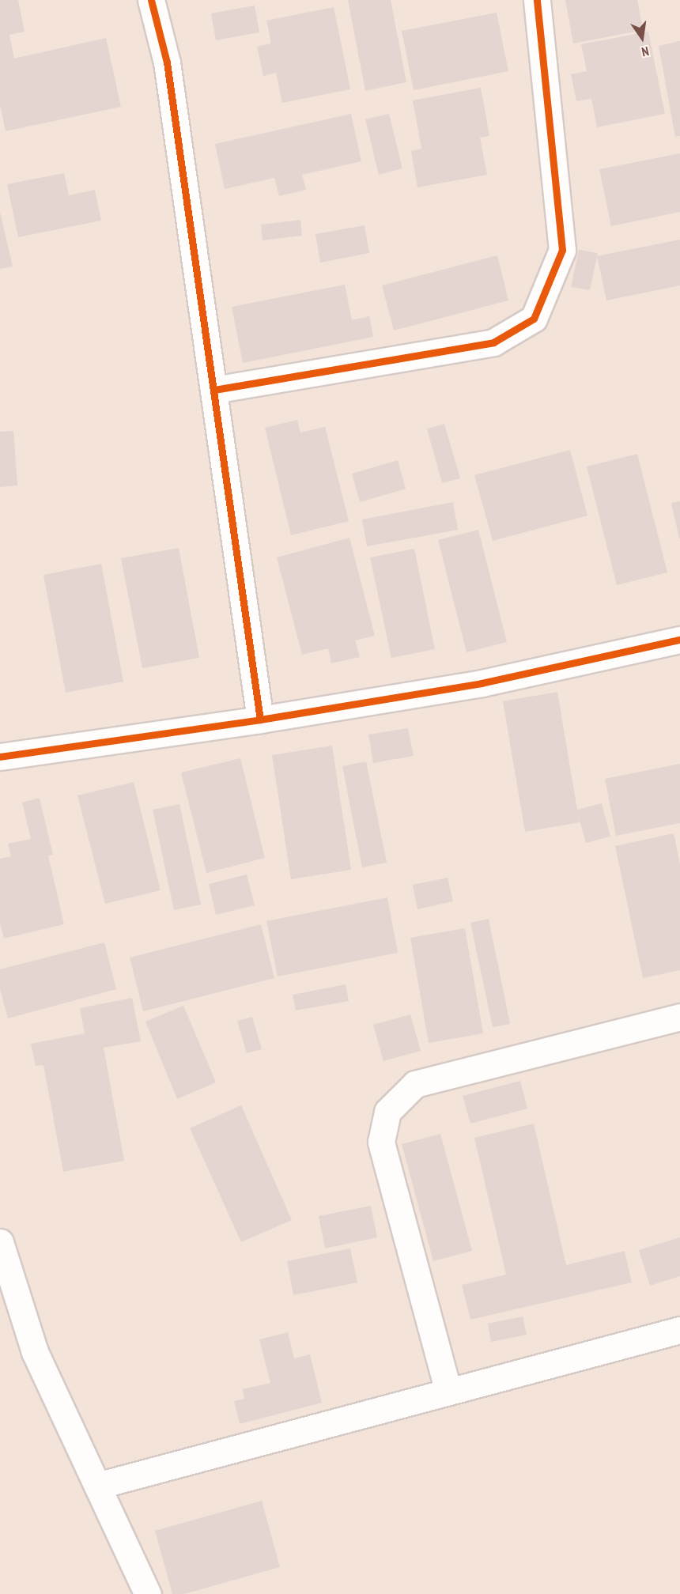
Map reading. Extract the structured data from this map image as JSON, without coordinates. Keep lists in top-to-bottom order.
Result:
{
  "north": "bottom"
}
